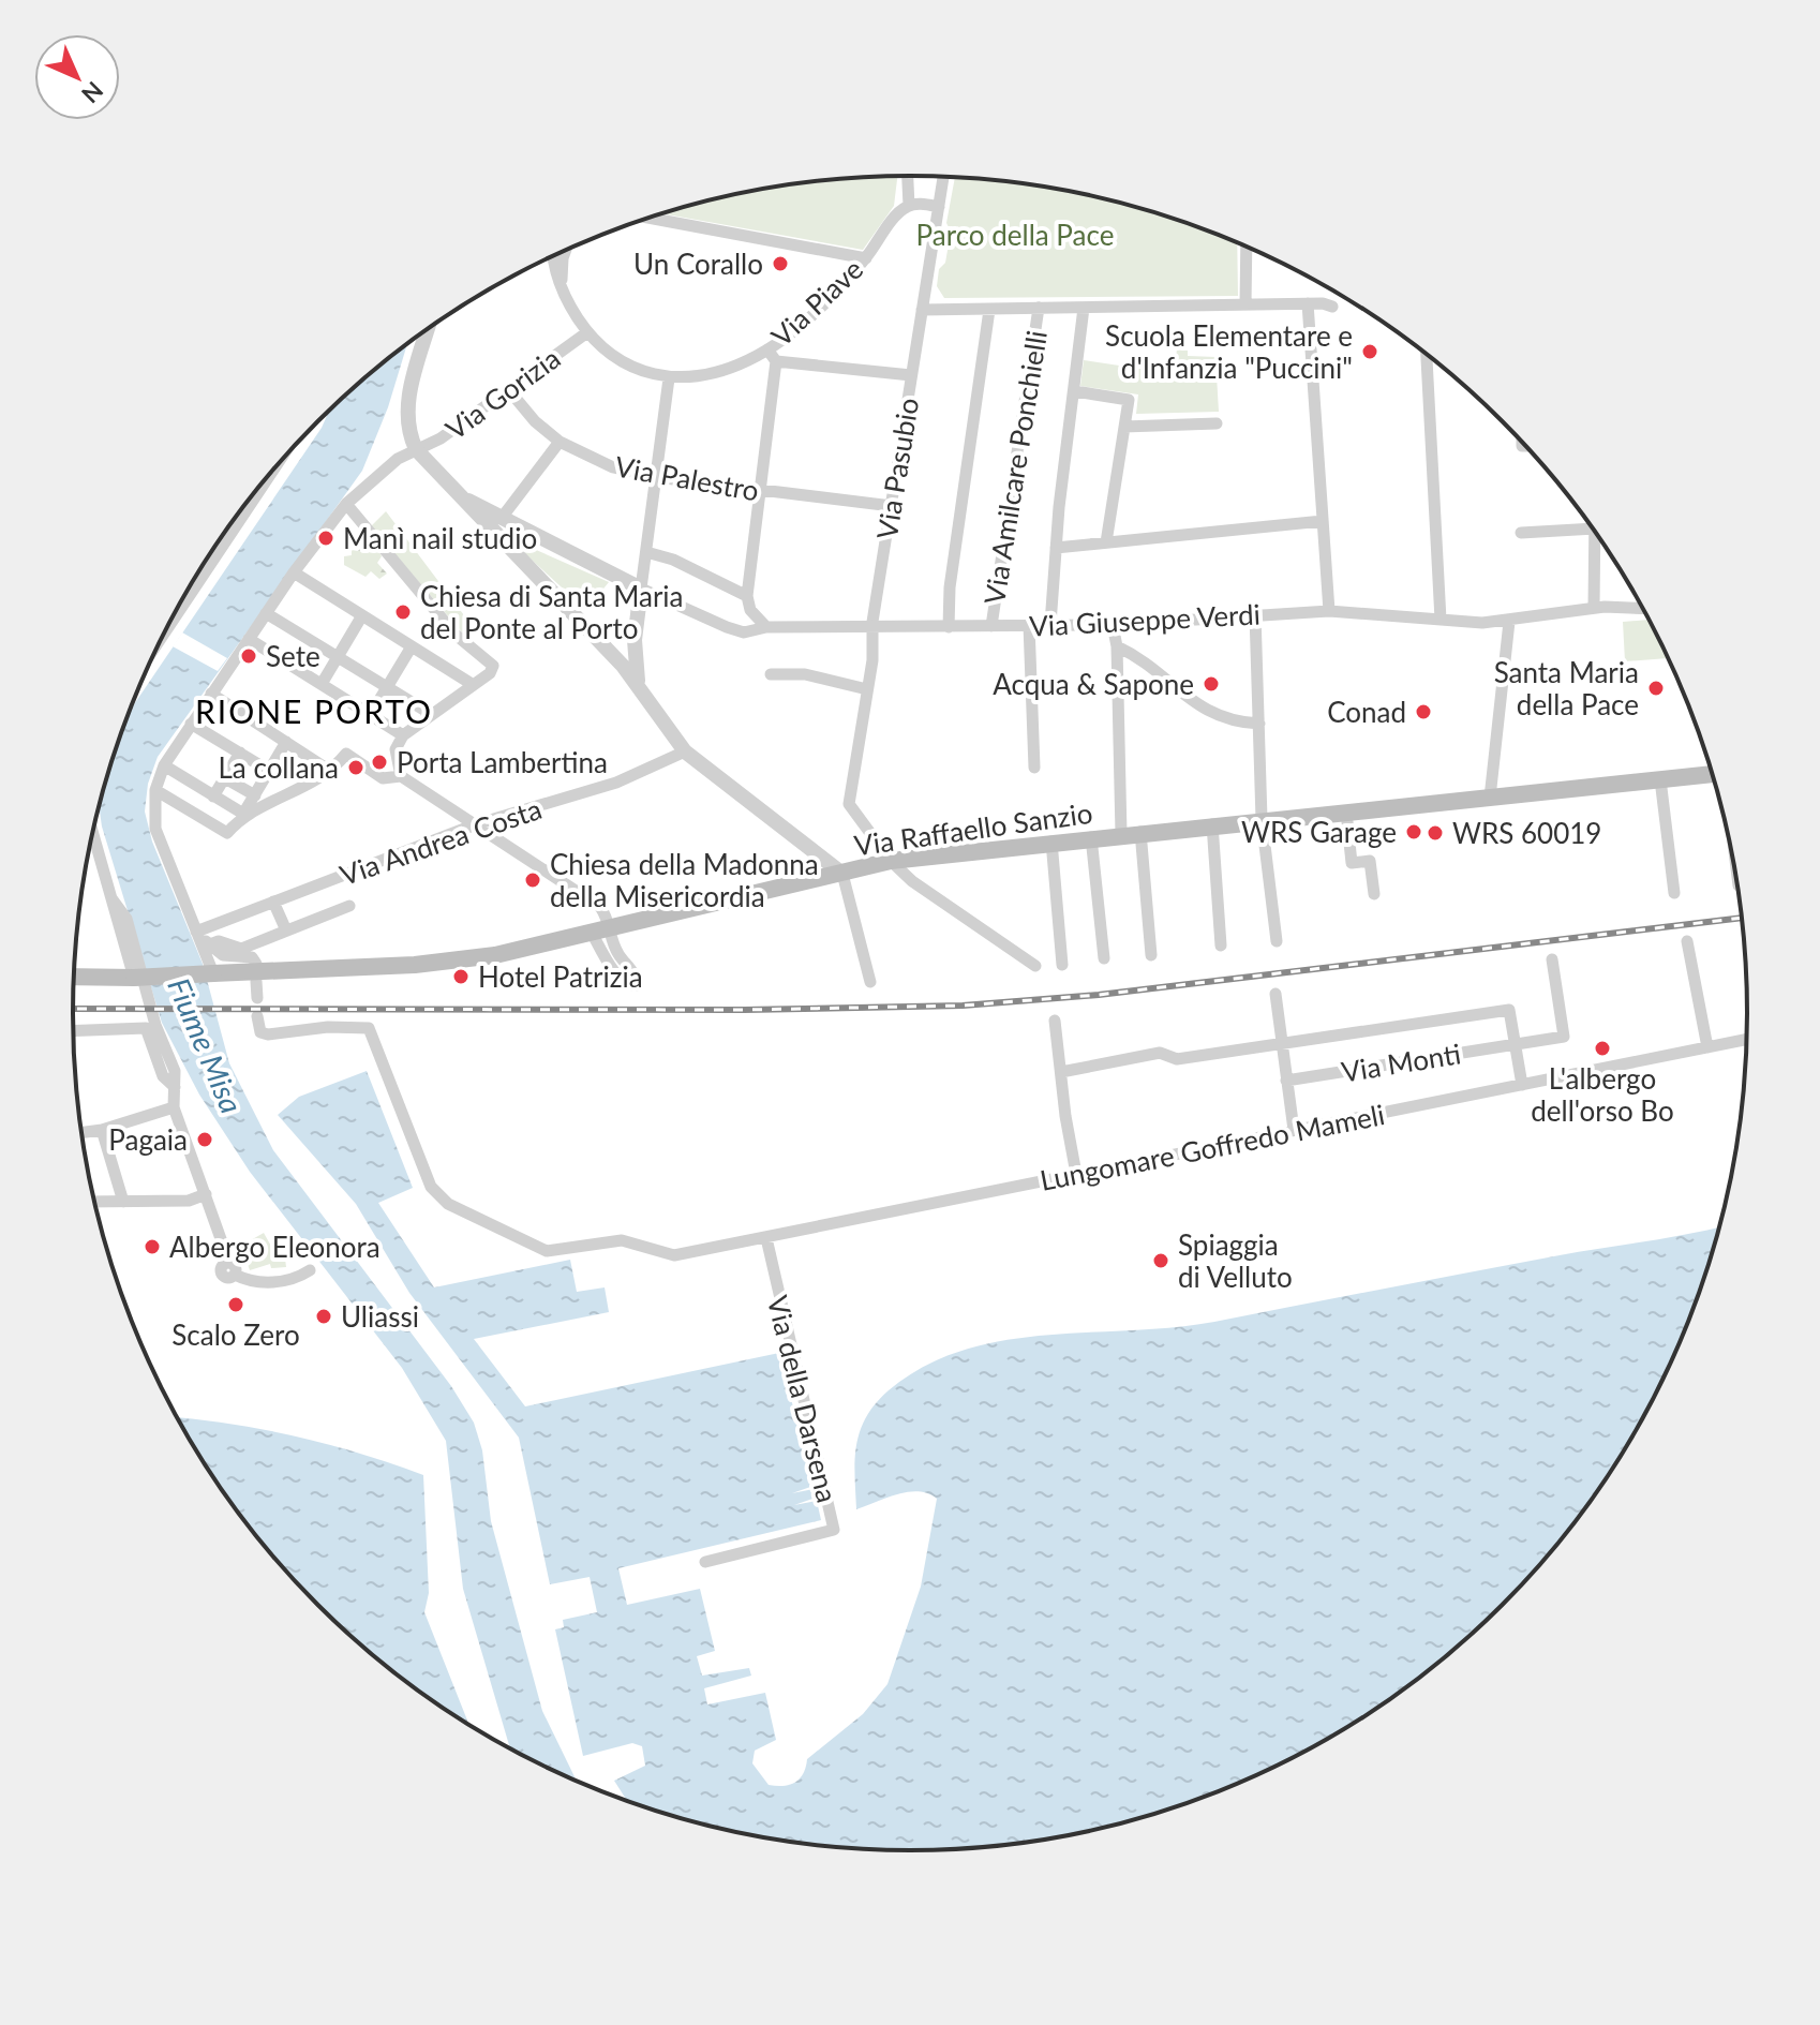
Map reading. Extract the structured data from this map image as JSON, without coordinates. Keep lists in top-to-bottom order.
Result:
{
  "streets": {
    "main road": ["Via Raffaello Sanzio"],
    "street": [
      "Via Piave",
      "Via Gorizia",
      "Via Amilcare Ponchielli",
      "Via Pasubio",
      "Via Palestro",
      "Via Giuseppe Verdi",
      "Via Andrea Costa",
      "Via Monti",
      "Lungomare Goffredo Mameli",
      "Via della Darsena"
    ]
  },
  "crossings": [
    ["Via Piave", "Via Gorizia"],
    ["Via Gorizia", "Via Palestro"],
    ["Via Amilcare Ponchielli", "Via Giuseppe Verdi"],
    ["Via Pasubio", "Via Palestro"],
    ["Via Pasubio", "Via Giuseppe Verdi"],
    ["Via Pasubio", "Via Raffaello Sanzio"],
    ["Lungomare Goffredo Mameli", "Via della Darsena"]
  ],
  "districts": ["RIONE PORTO"],
  "water": ["Fiume Misa"],
  "parks": ["Parco della Pace"],
  "places": [
    "Un Corallo",
    "Scuola Elementare e d'Infanzia \"Puccini\"",
    "Manì nail studio",
    "Chiesa di Santa Maria del Ponte al Porto",
    "Sete",
    "Acqua & Sapone",
    "Santa Maria della Pace",
    "Conad",
    "Porta Lambertina",
    "La collana",
    "WRS Garage",
    "WRS 60019",
    "Chiesa della Madonna della Misericordia",
    "Hotel Patrizia",
    "L'albergo dell'orso Bo",
    "Pagaia",
    "Albergo Eleonora",
    "Spiaggia di Velluto",
    "Scalo Zero",
    "Uliassi"
  ],
  "north": "bottom right"
}
